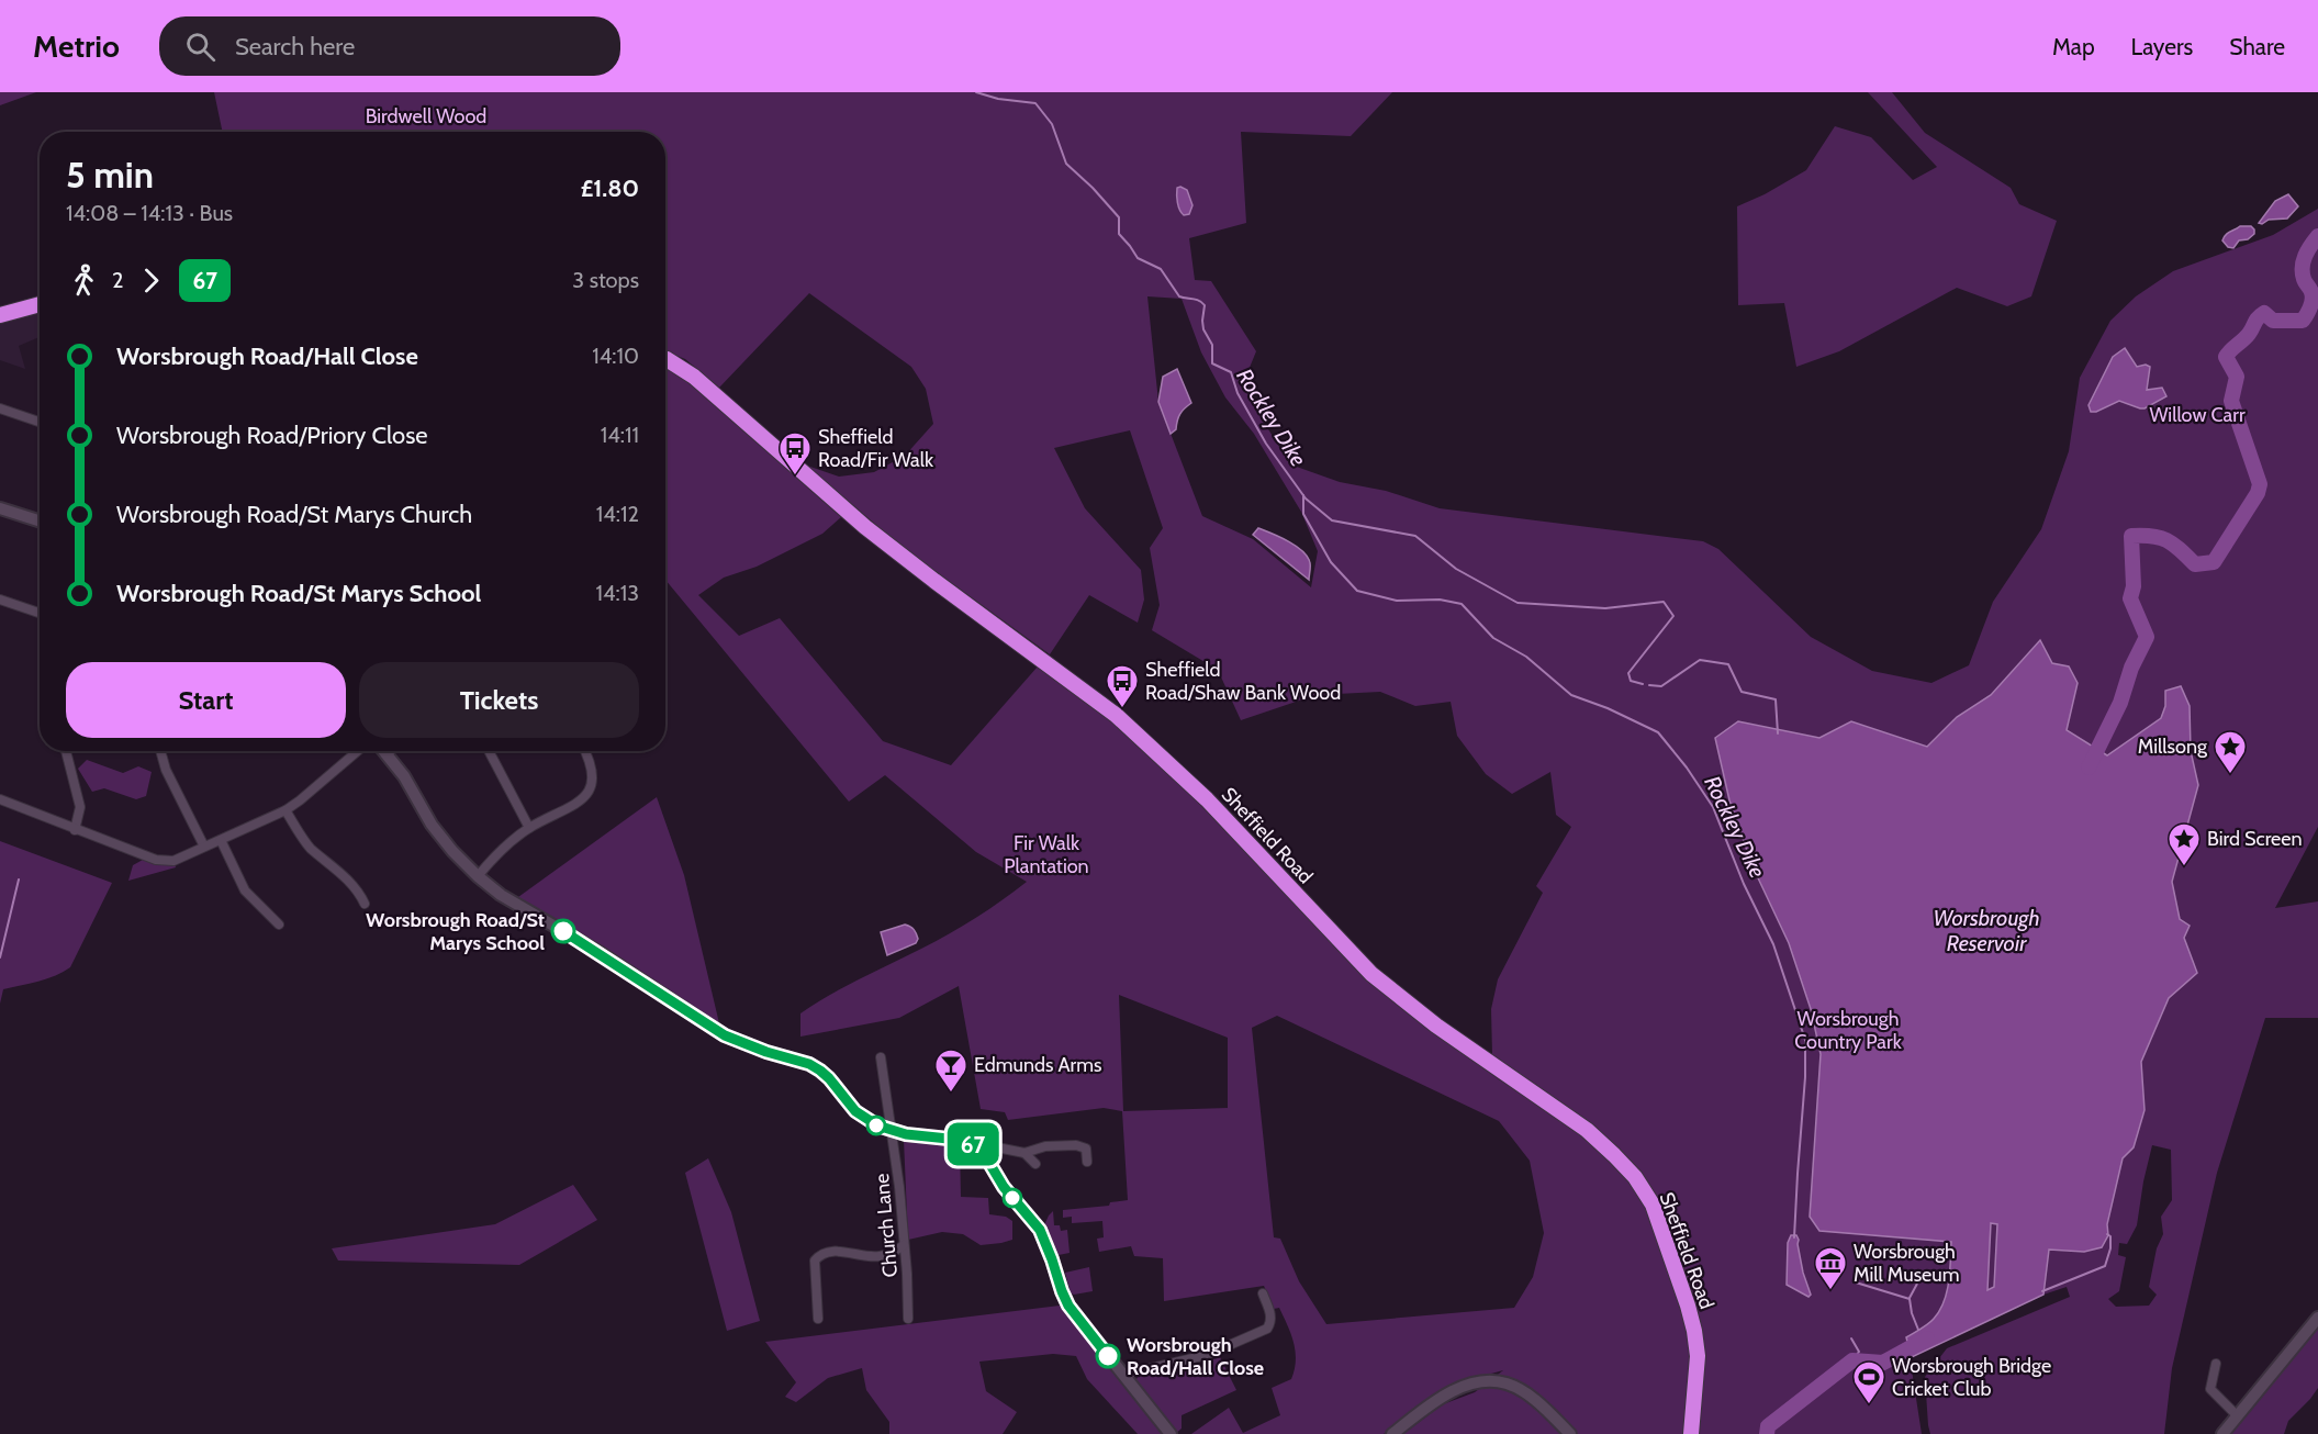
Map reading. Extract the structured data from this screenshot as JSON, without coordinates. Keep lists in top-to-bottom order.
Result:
{
  "streets": {
    "highway": ["Sheffield Road"],
    "street": ["Church Lane"]
  },
  "water": ["Rockley Dike", "Worsbrough Reservoir"],
  "parks": [
    "Birdwell Wood",
    "Willow Carr",
    "Fir Walk Plantation",
    "Worsbrough Country Park"
  ],
  "places": {
    "bus stop": ["Sheffield Road/Fir Walk", "Sheffield Road/Shaw Bank Wood"],
    "place": ["Millsong", "Bird Screen"],
    "other": ["Worsbrough Road/St Marys School", "Worsbrough Road/Hall Close"],
    "bar": ["Edmunds Arms"],
    "museum": ["Worsbrough Mill Museum"],
    "sports": ["Worsbrough Bridge Cricket Club"]
  },
  "lines": ["bus line 67"],
  "page": {
    "header": "Metrio",
    "search": "Search here",
    "nav": ["Map", "Layers", "Share"],
    "on_map": "67",
    "heading": ["5 min", "14:08 – 14:13 · Bus", "£1.80"],
    "legs": ["2", "67", "3 stops"],
    "list": [
      {
        "name": "Worsbrough Road/Hall Close",
        "value": "14:10"
      },
      {
        "name": "Worsbrough Road/Priory Close",
        "value": "14:11"
      },
      {
        "name": "Worsbrough Road/St Marys Church",
        "value": "14:12"
      },
      {
        "name": "Worsbrough Road/St Marys School",
        "value": "14:13"
      }
    ],
    "buttons": ["Start", "Tickets"]
  }
}
